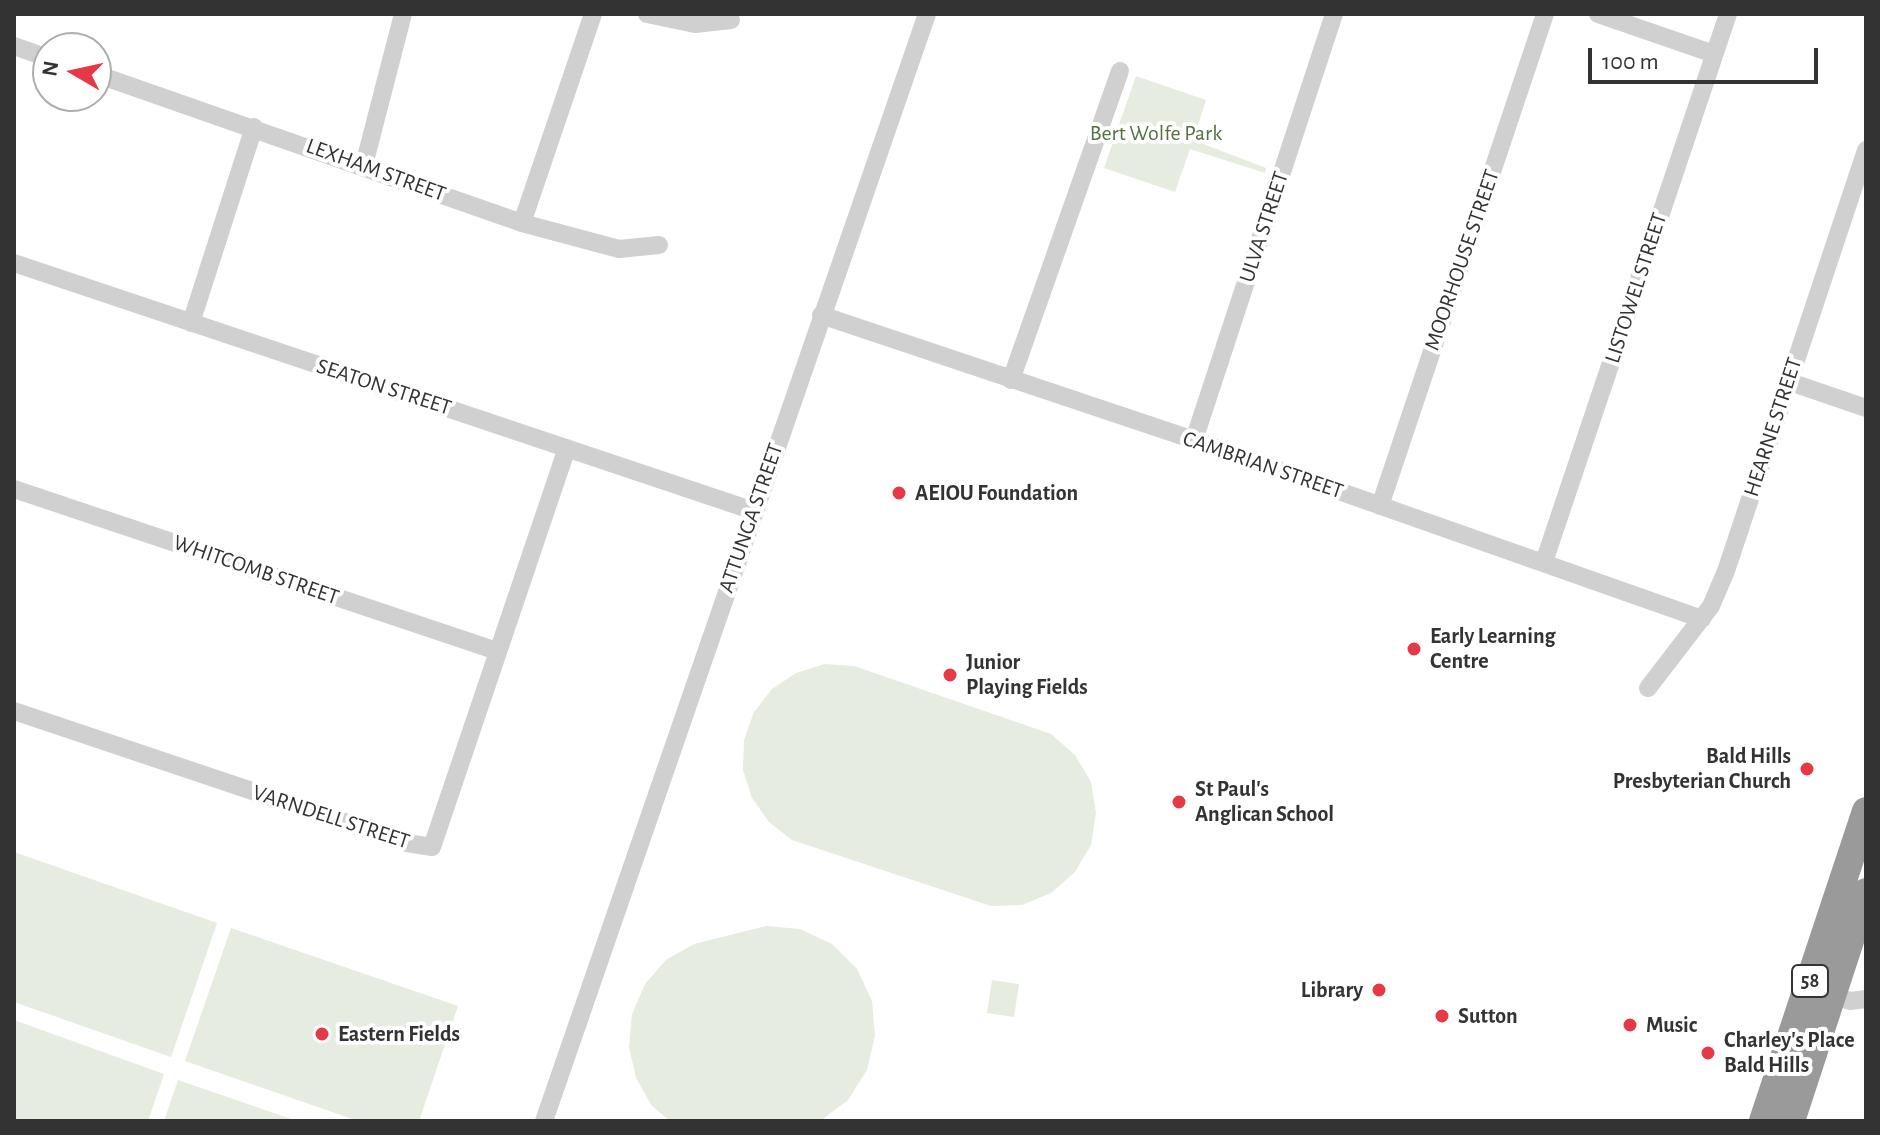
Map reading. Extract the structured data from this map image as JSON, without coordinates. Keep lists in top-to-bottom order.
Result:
{
  "streets": {
    "highway": ["58"],
    "street": [
      "LEXHAM STREET",
      "ULVA STREET",
      "MOORHOUSE STREET",
      "LISTOWEL STREET",
      "SEATON STREET",
      "HEARNE STREET",
      "CAMBRIAN STREET",
      "ATTUNGA STREET",
      "WHITCOMB STREET",
      "VARNDELL STREET"
    ]
  },
  "crossings": [
    ["ULVA STREET", "CAMBRIAN STREET"],
    ["MOORHOUSE STREET", "CAMBRIAN STREET"],
    ["LISTOWEL STREET", "CAMBRIAN STREET"],
    ["SEATON STREET", "ATTUNGA STREET"],
    ["SEATON STREET", "VARNDELL STREET"],
    ["HEARNE STREET", "CAMBRIAN STREET"],
    ["CAMBRIAN STREET", "ATTUNGA STREET"],
    ["WHITCOMB STREET", "VARNDELL STREET"]
  ],
  "parks": ["Bert Wolfe Park"],
  "places": [
    "AEIOU Foundation",
    "Early Learning Centre",
    "Junior Playing Fields",
    "Bald Hills Presbyterian Church",
    "St Paul's Anglican School",
    "Library",
    "Sutton",
    "Music",
    "Eastern Fields",
    "Charley's Place Bald Hills"
  ],
  "scale_bar": "100 m",
  "north": "left"
}
